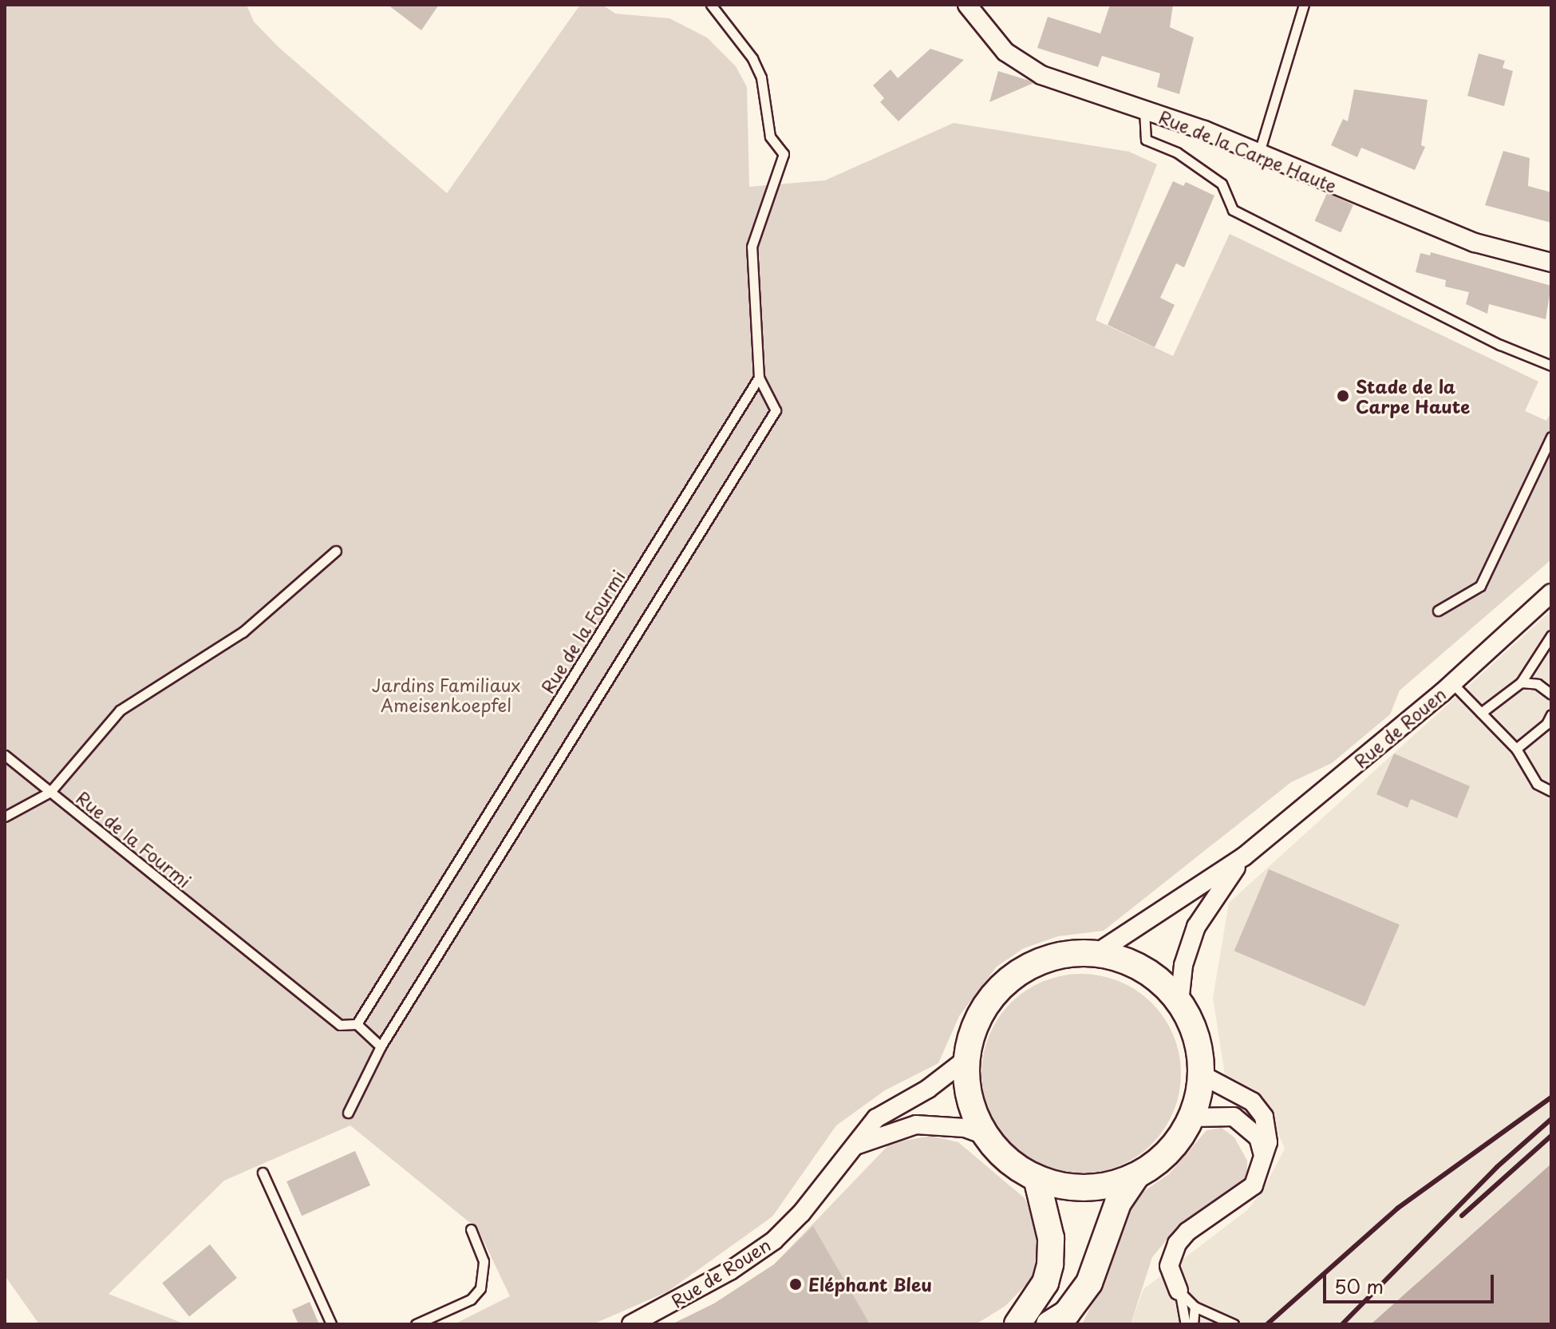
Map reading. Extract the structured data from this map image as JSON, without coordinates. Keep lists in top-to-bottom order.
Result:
{
  "streets": {
    "street": ["Rue de la Carpe Haute", "Rue de Rouen"],
    "lane": ["Rue de la Fourmi"]
  },
  "parks": ["Jardins Familiaux Ameisenkoepfel"],
  "places": ["Stade de la Carpe Haute", "Eléphant Bleu"],
  "scale_bar": "50 m"
}
